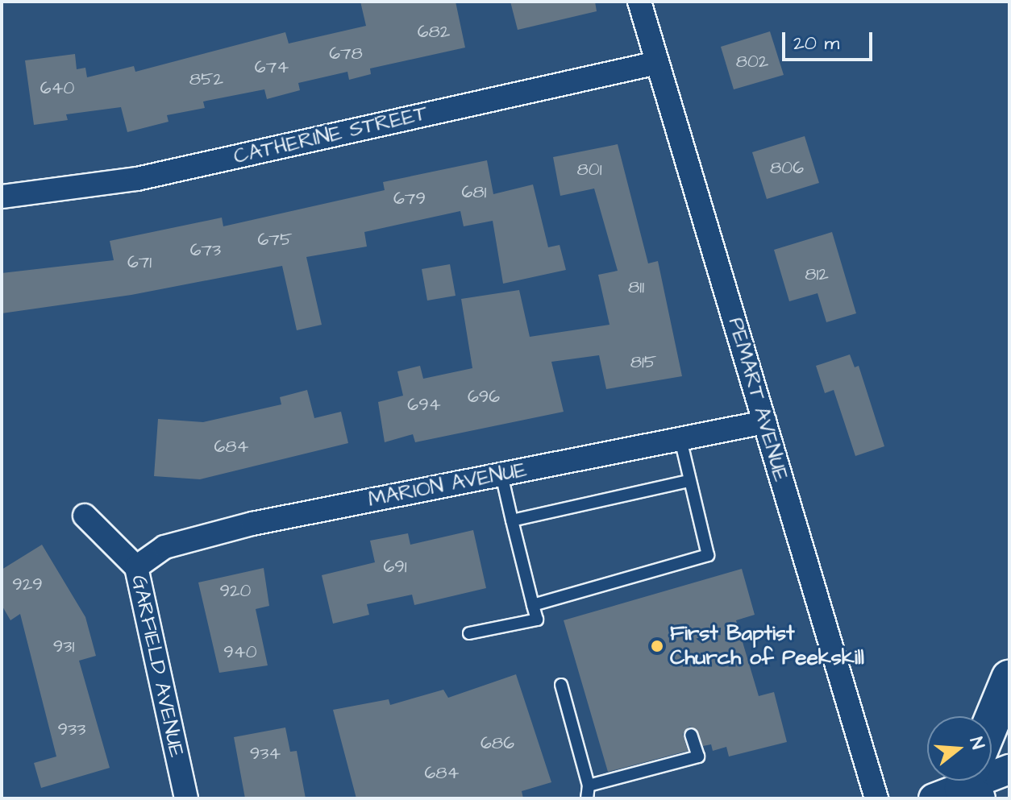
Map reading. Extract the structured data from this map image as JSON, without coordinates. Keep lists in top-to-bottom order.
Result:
{
  "streets": {
    "street": [
      "CATHERINE STREET",
      "PEMART AVENUE",
      "MARION AVENUE",
      "GARFIELD AVENUE"
    ]
  },
  "crossings": [
    ["CATHERINE STREET", "PEMART AVENUE"],
    ["PEMART AVENUE", "MARION AVENUE"],
    ["MARION AVENUE", "GARFIELD AVENUE"]
  ],
  "places": ["First Baptist Church of Peekskill"],
  "house_numbers": [
    "682",
    "678",
    "802",
    "674",
    "852",
    "640",
    "806",
    "801",
    "681",
    "679",
    "675",
    "673",
    "671",
    "812",
    "811",
    "815",
    "696",
    "694",
    "684",
    "691",
    "929",
    "920",
    "931",
    "940",
    "933",
    "686",
    "934",
    "684"
  ],
  "scale_bar": "20 m",
  "north": "right"
}
